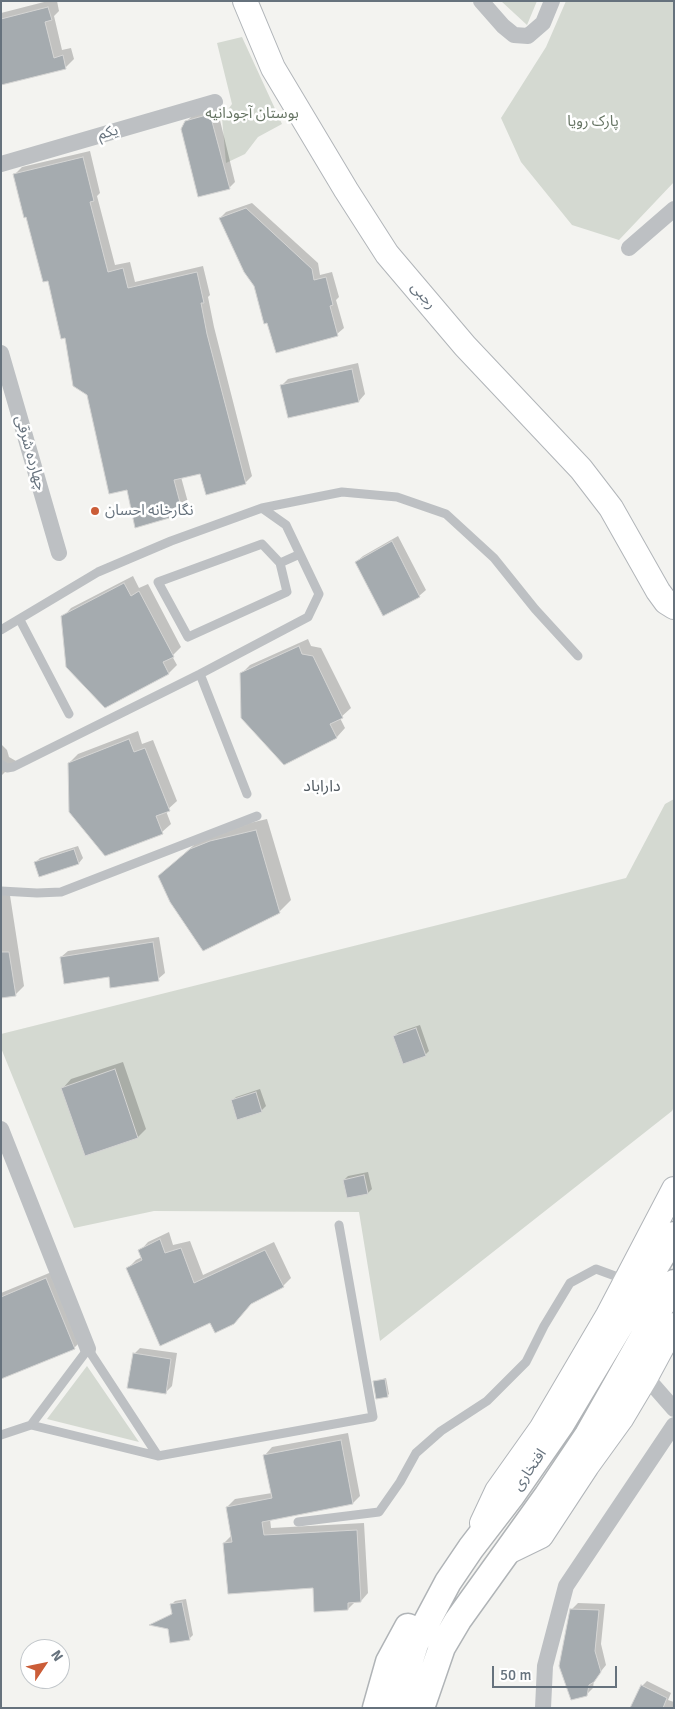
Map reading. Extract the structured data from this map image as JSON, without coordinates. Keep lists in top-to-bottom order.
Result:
{
  "streets": {
    "main road": ["رجبی", "افتخاری"],
    "street": ["یکم", "چهارده شرقی"]
  },
  "districts": ["داراباد"],
  "parks": ["بوستان آجودانیه", "پارک رویا"],
  "places": ["نگارخانه احسان"],
  "scale_bar": "50 m",
  "north": "top right"
}
